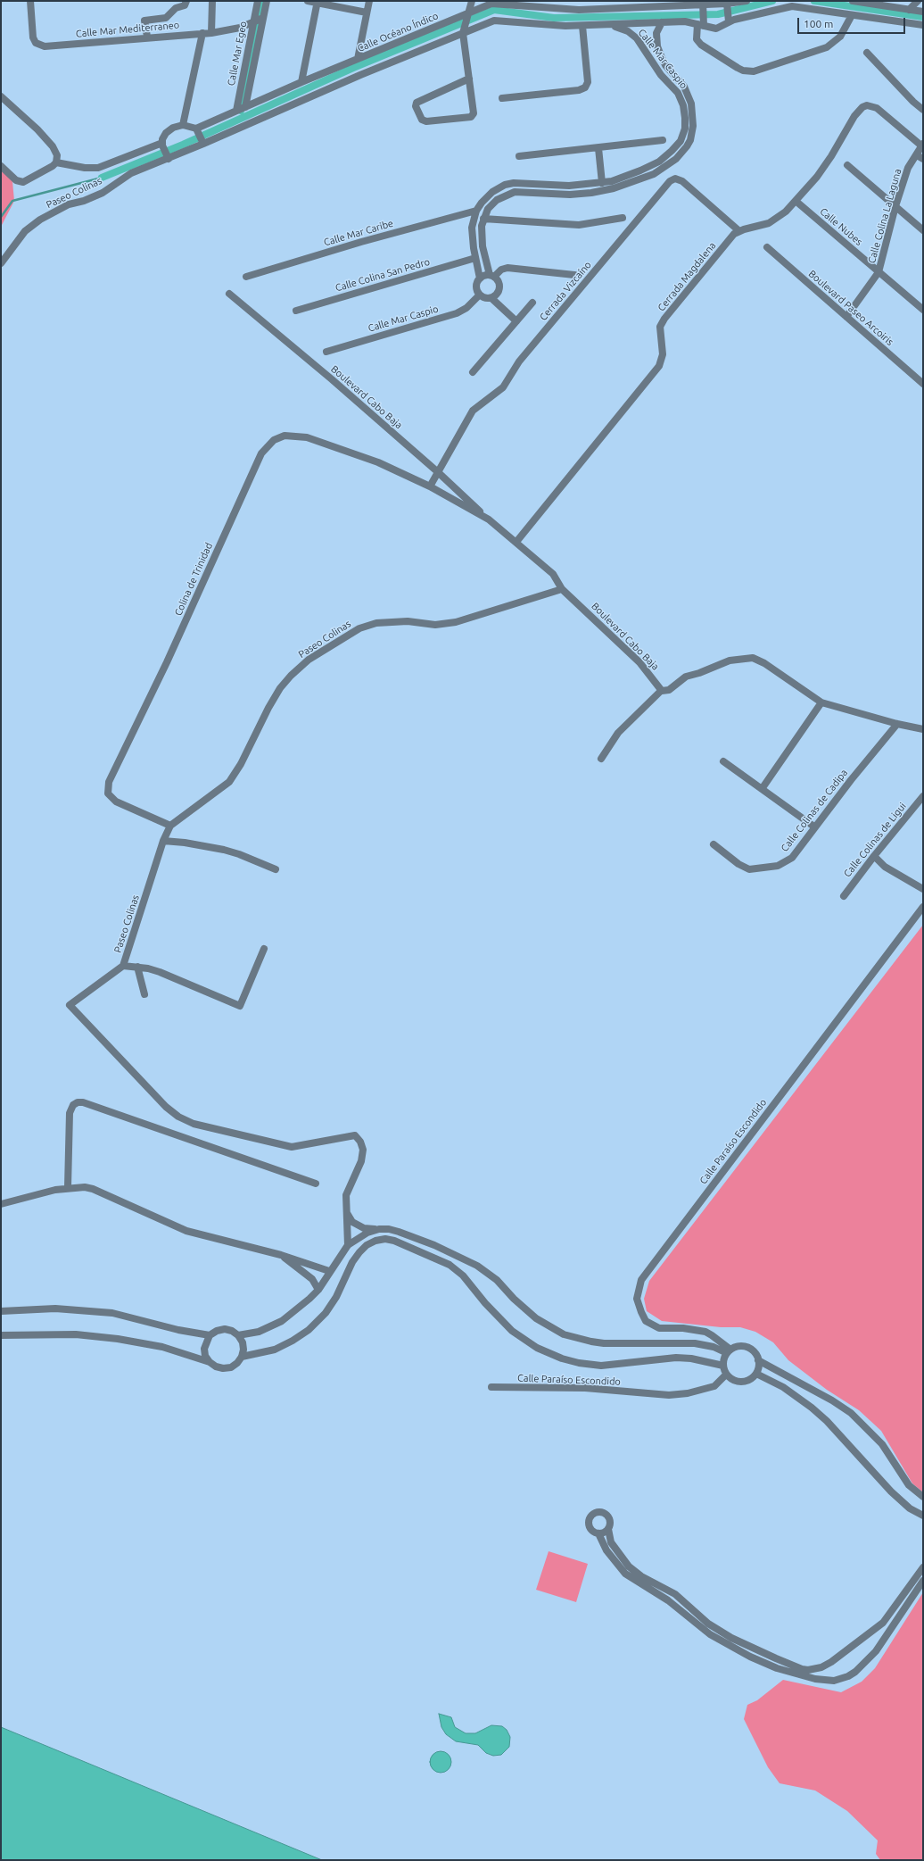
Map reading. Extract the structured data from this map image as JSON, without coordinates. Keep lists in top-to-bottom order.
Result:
{
  "streets": {
    "street": [
      "Calle Mar Mediterraneo",
      "Calle Océano Índico",
      "Calle Mar Egeo",
      "Calle Mar Caspio",
      "Paseo Colinas",
      "Calle Colina La Laguna",
      "Calle Nubes",
      "Calle Mar Caribe",
      "Calle Colina San Pedro",
      "Cerrada Magdalena",
      "Cerrada Vizcaíno",
      "Boulevard Paseo Arcoiris",
      "Boulevard Cabo Baja",
      "Colina de Trinidad",
      "Calle Colinas de Cadipa",
      "Calle Colinas de Ligui",
      "Calle Paraíso Escondido"
    ]
  },
  "crossings": [
    ["Calle Mar Mediterraneo", "Calle Mar Egeo"],
    ["Calle Océano Índico", "Calle Mar Egeo"],
    ["Calle Océano Índico", "Calle Mar Caspio"],
    ["Calle Océano Índico", "Paseo Colinas"],
    ["Calle Mar Caspio", "Calle Mar Caribe"],
    ["Calle Mar Caspio", "Calle Colina San Pedro"],
    ["Paseo Colinas", "Boulevard Cabo Baja"],
    ["Paseo Colinas", "Colina de Trinidad"],
    ["Calle Colina La Laguna", "Calle Nubes"],
    ["Calle Colina La Laguna", "Cerrada Magdalena"],
    ["Calle Colina La Laguna", "Boulevard Paseo Arcoiris"],
    ["Calle Nubes", "Cerrada Magdalena"],
    ["Cerrada Magdalena", "Cerrada Vizcaíno"],
    ["Cerrada Magdalena", "Boulevard Cabo Baja"],
    ["Cerrada Vizcaíno", "Boulevard Cabo Baja"],
    ["Boulevard Cabo Baja", "Colina de Trinidad"]
  ],
  "scale_bar": "100 m"
}
